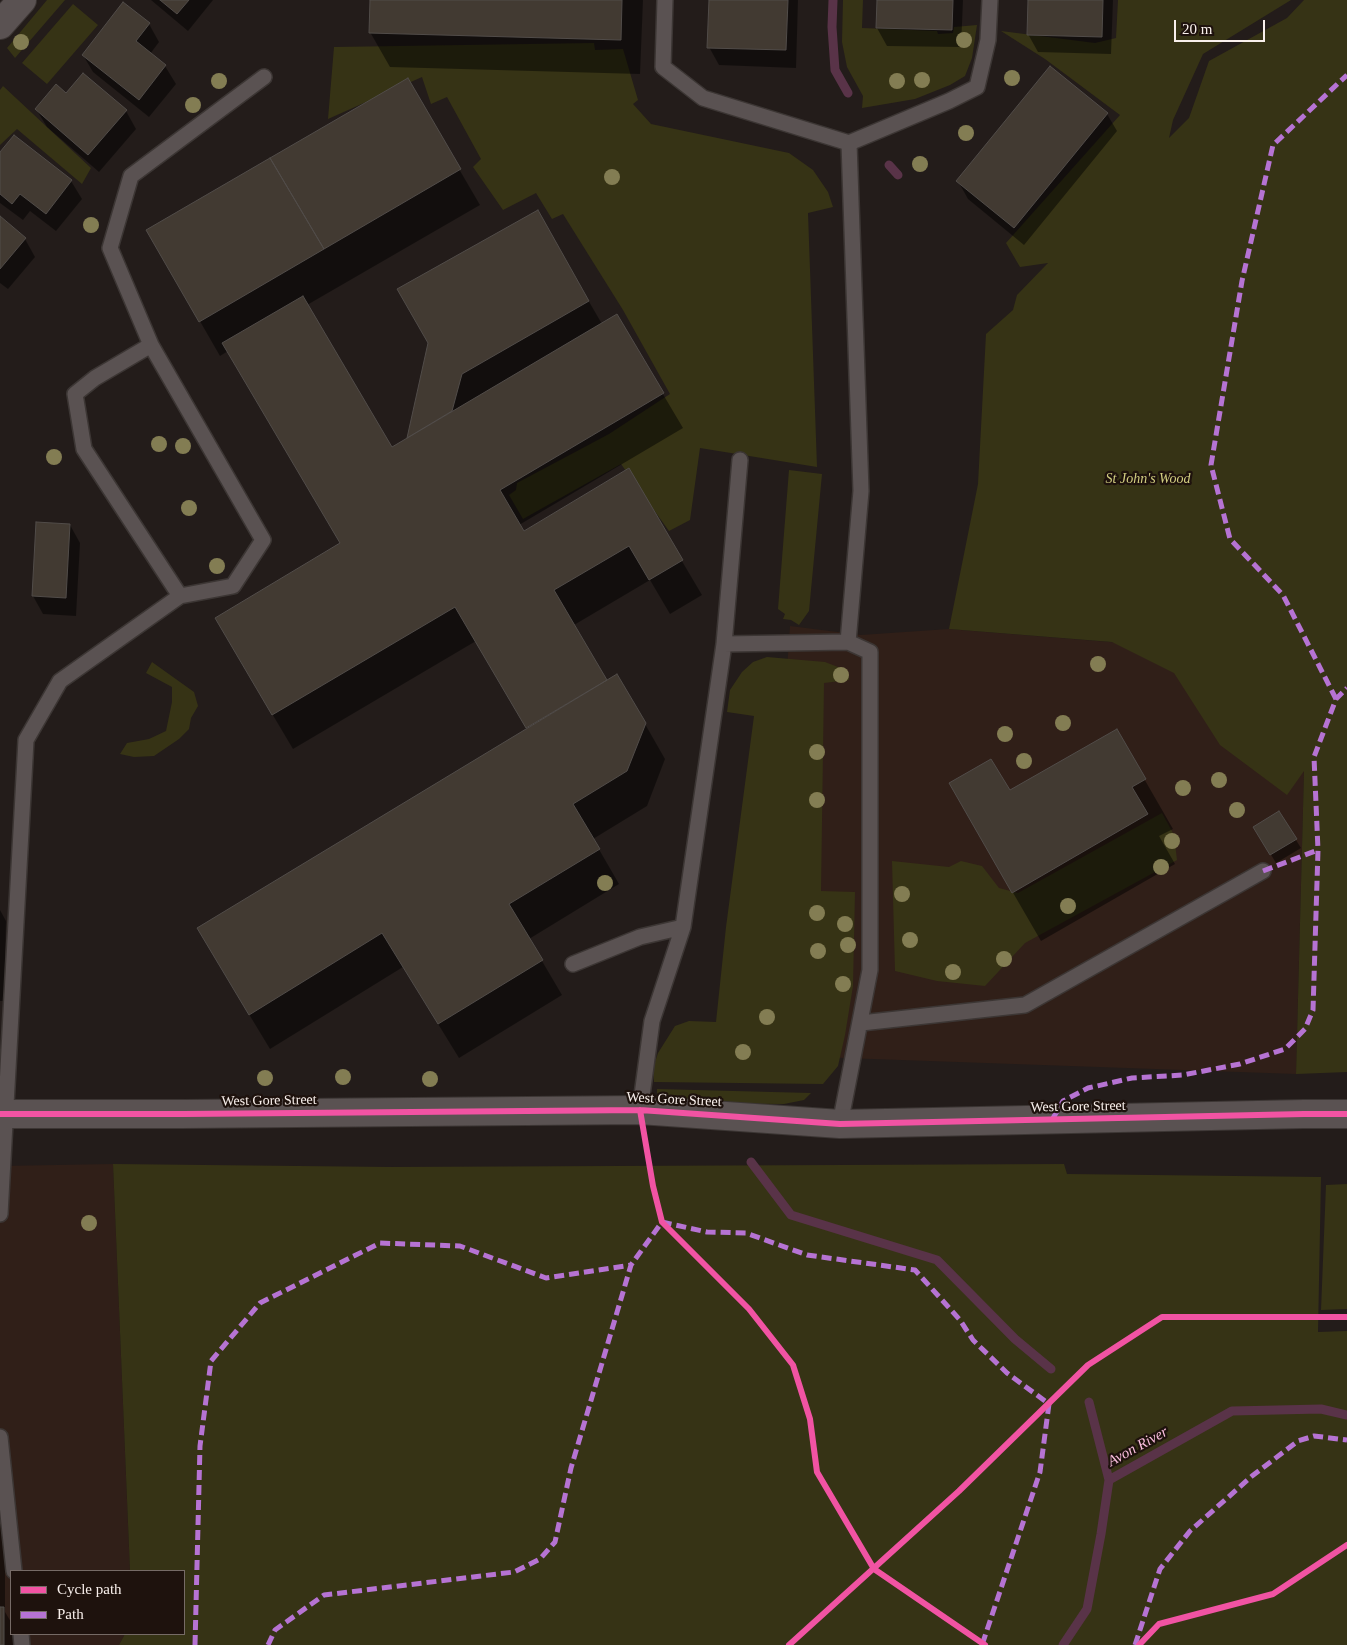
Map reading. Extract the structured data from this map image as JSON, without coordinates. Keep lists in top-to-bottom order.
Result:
{
  "streets": {
    "street": ["West Gore Street"]
  },
  "water": ["Avon River"],
  "parks": ["St John's Wood"],
  "legend": ["Cycle path", "Path"],
  "scale_bar": "20 m"
}
